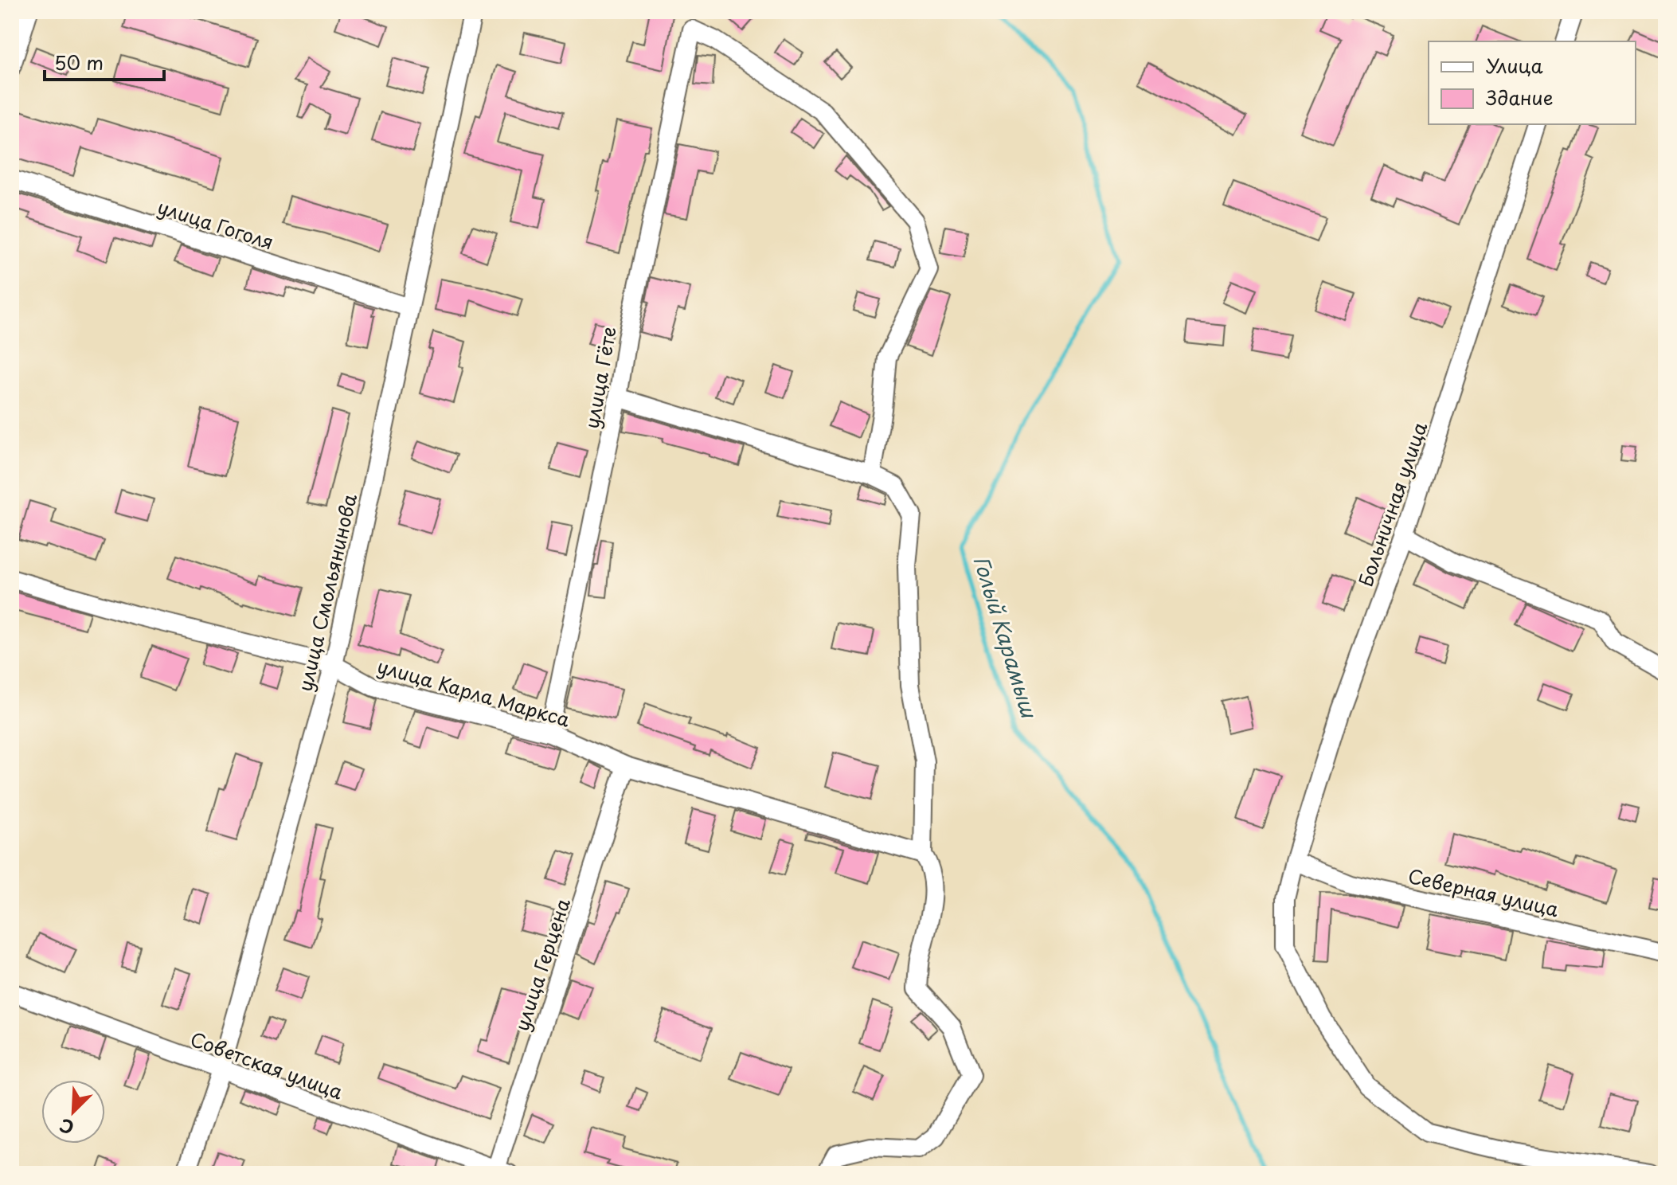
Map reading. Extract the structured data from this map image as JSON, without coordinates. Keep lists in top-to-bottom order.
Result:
{
  "streets": {
    "street": [
      "улица Гоголя",
      "улица Гёте",
      "Больничная улица",
      "улица Смольянинова",
      "улица Карла Маркса",
      "Северная улица",
      "улица Герцена",
      "Советская улица"
    ]
  },
  "crossings": [
    ["улица Гоголя", "улица Смольянинова"],
    ["улица Гёте", "улица Карла Маркса"],
    ["Больничная улица", "Северная улица"],
    ["улица Смольянинова", "улица Карла Маркса"],
    ["улица Смольянинова", "Советская улица"],
    ["улица Карла Маркса", "улица Герцена"],
    ["улица Герцена", "Советская улица"]
  ],
  "water": ["Голый Карамыш"],
  "legend": ["Улица", "Здание"],
  "scale_bar": "50 m",
  "north": "bottom left"
}
